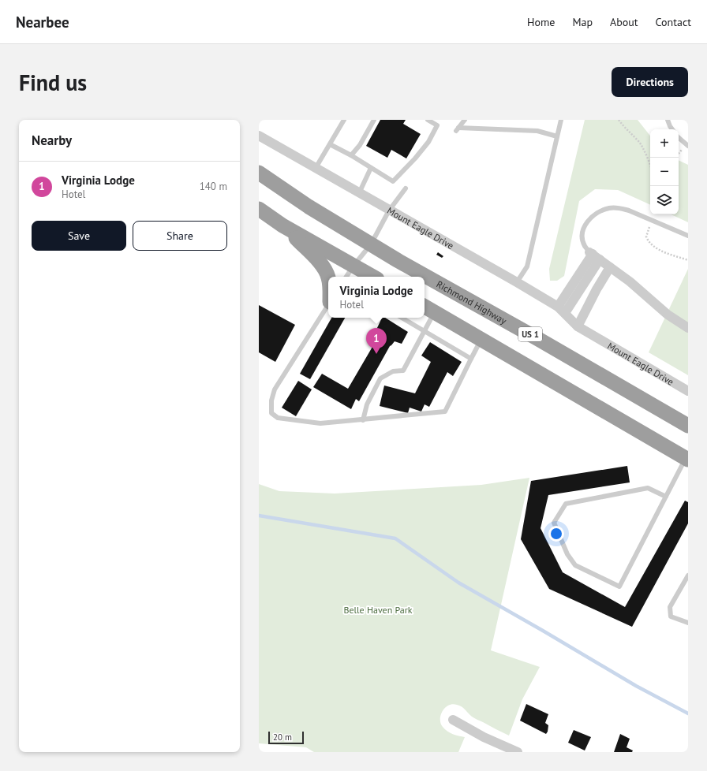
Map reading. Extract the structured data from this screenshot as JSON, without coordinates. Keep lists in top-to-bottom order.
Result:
{
  "streets": {
    "highway": ["Richmond Highway", "US 1"],
    "street": ["Mount Eagle Drive"]
  },
  "parks": ["Belle Haven Park"],
  "scale_bar": "20 m",
  "page": {
    "header": "Nearbee",
    "nav": [
      "Home",
      "Map",
      "About",
      "Contact"
    ],
    "buttons": [
      "Directions",
      ["Save", "Share"]
    ],
    "title": "Find us",
    "heading": "Nearby",
    "map_buttons": ["+", "−"],
    "list": [
      {
        "mark": "1",
        "name": "Virginia Lodge",
        "note": "Hotel",
        "value": "140 m"
      }
    ],
    "popup": ["Virginia Lodge", "Hotel"],
    "pins": "1",
    "scale": "20 m"
  }
}
